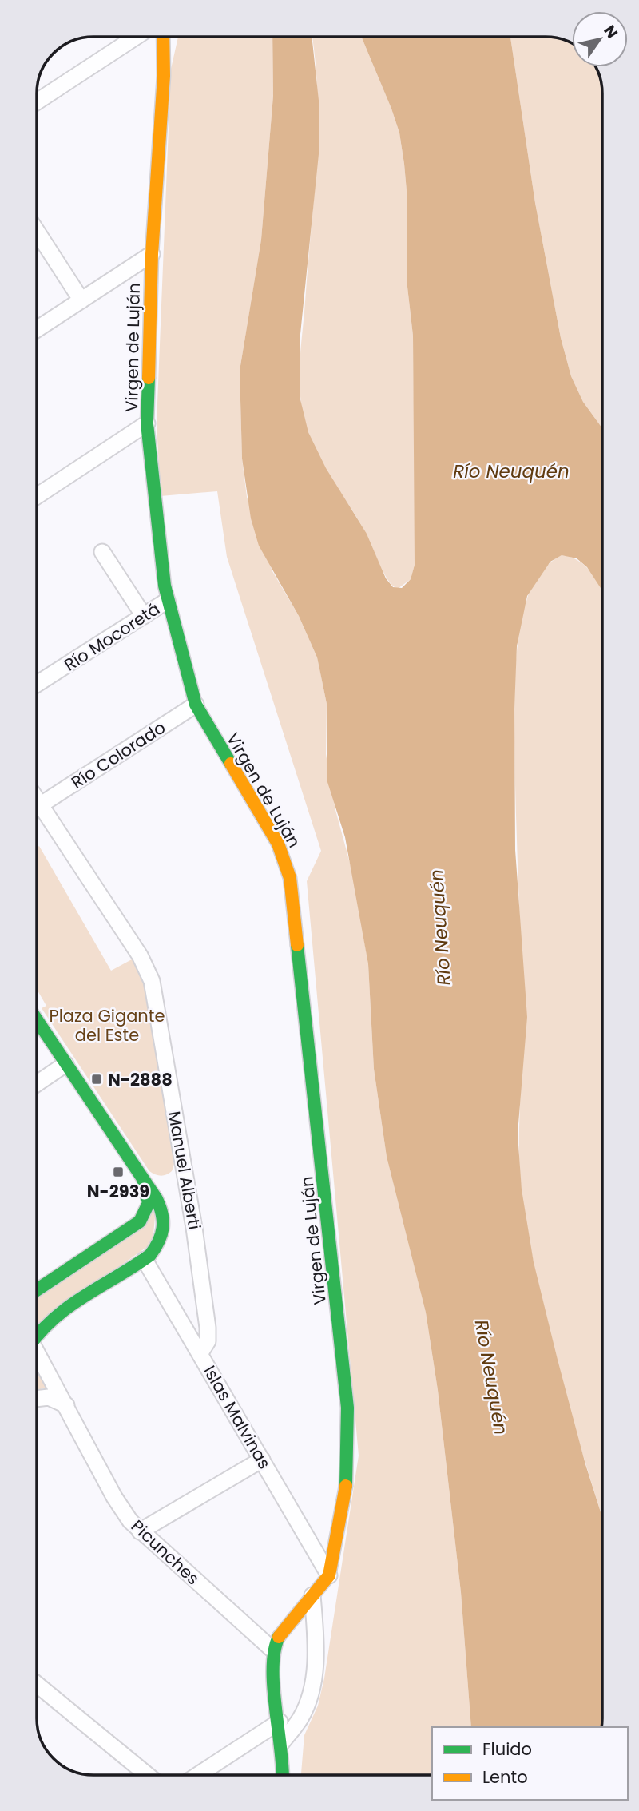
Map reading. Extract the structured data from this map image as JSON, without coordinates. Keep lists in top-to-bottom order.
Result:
{
  "streets": {
    "street": [
      "Virgen de Luján",
      "Río Mocoretá",
      "Río Colorado",
      "Manuel Alberti",
      "Islas Malvinas",
      "Picunches"
    ]
  },
  "crossings": [
    ["Virgen de Luján", "Río Mocoretá"],
    ["Virgen de Luján", "Río Colorado"],
    ["Virgen de Luján", "Islas Malvinas"],
    ["Río Colorado", "Manuel Alberti"],
    ["Manuel Alberti", "Islas Malvinas"]
  ],
  "water": ["Río Neuquén"],
  "parks": ["Plaza Gigante del Este"],
  "places": {
    "transit": ["N-2888", "N-2939"]
  },
  "legend": ["Fluido", "Lento"],
  "north": "top right"
}
